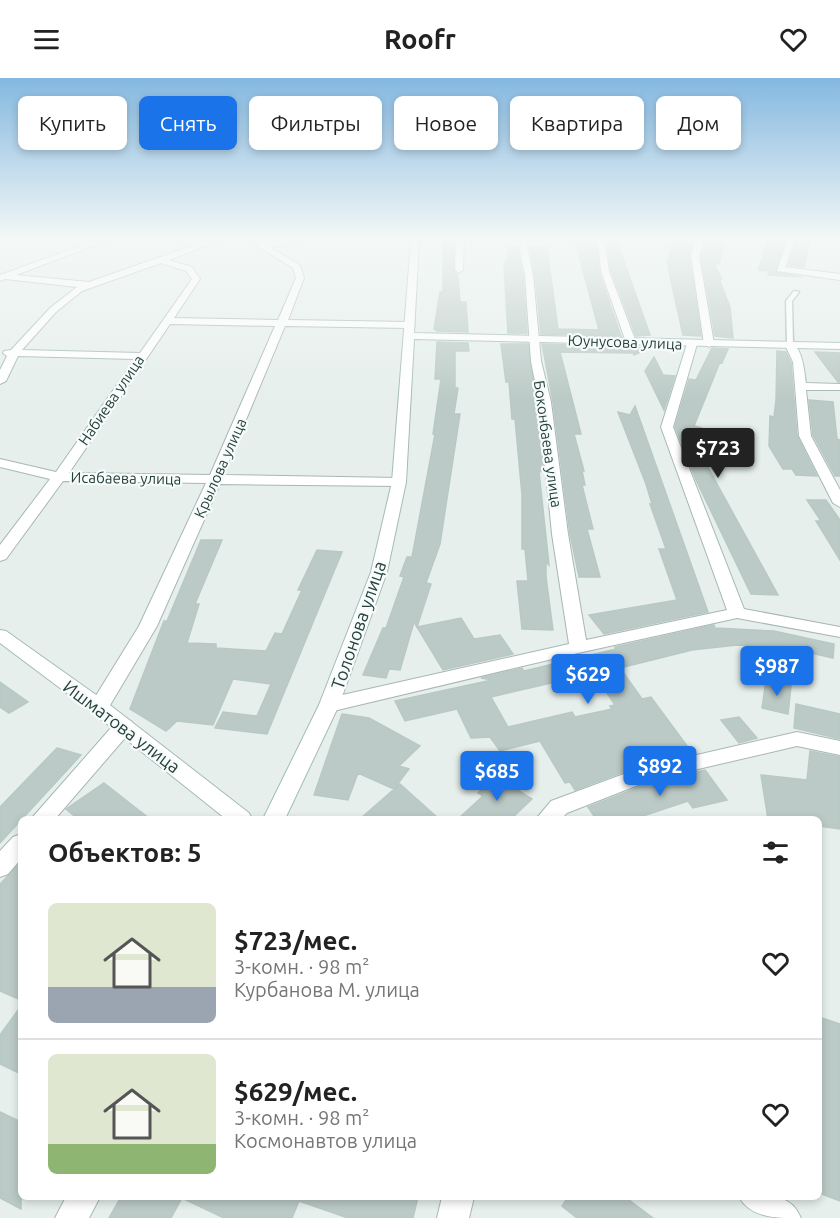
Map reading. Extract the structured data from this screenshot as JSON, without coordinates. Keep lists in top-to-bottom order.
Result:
{
  "streets": {
    "street": [
      "Юунусова улица",
      "Набиева улица",
      "Боконбаева улица",
      "Крылова улица",
      "Исабаева улица",
      "Толонова улица",
      "Ишматова улица"
    ]
  },
  "crossings": [
    ["Юунусова улица", "Набиева улица"],
    ["Юунусова улица", "Боконбаева улица"],
    ["Юунусова улица", "Крылова улица"],
    ["Юунусова улица", "Толонова улица"],
    ["Набиева улица", "Исабаева улица"],
    ["Крылова улица", "Исабаева улица"],
    ["Крылова улица", "Ишматова улица"],
    ["Исабаева улица", "Толонова улица"]
  ],
  "page": {
    "header": "Roofr",
    "chip": [
      "Купить",
      "Снять",
      "Фильтры",
      "Новое",
      "Квартира",
      "Дом"
    ],
    "price": [
      "$723",
      "$987",
      "$629",
      "$892",
      "$685"
    ],
    "heading": "Объектов: 5",
    "list": [
      {
        "name": "$723/мес.",
        "note": "3-комн. · 98 m² · Курбанова М. улица"
      },
      {
        "name": "$629/мес.",
        "note": "3-комн. · 98 m² · Космонавтов улица"
      }
    ]
  }
}
